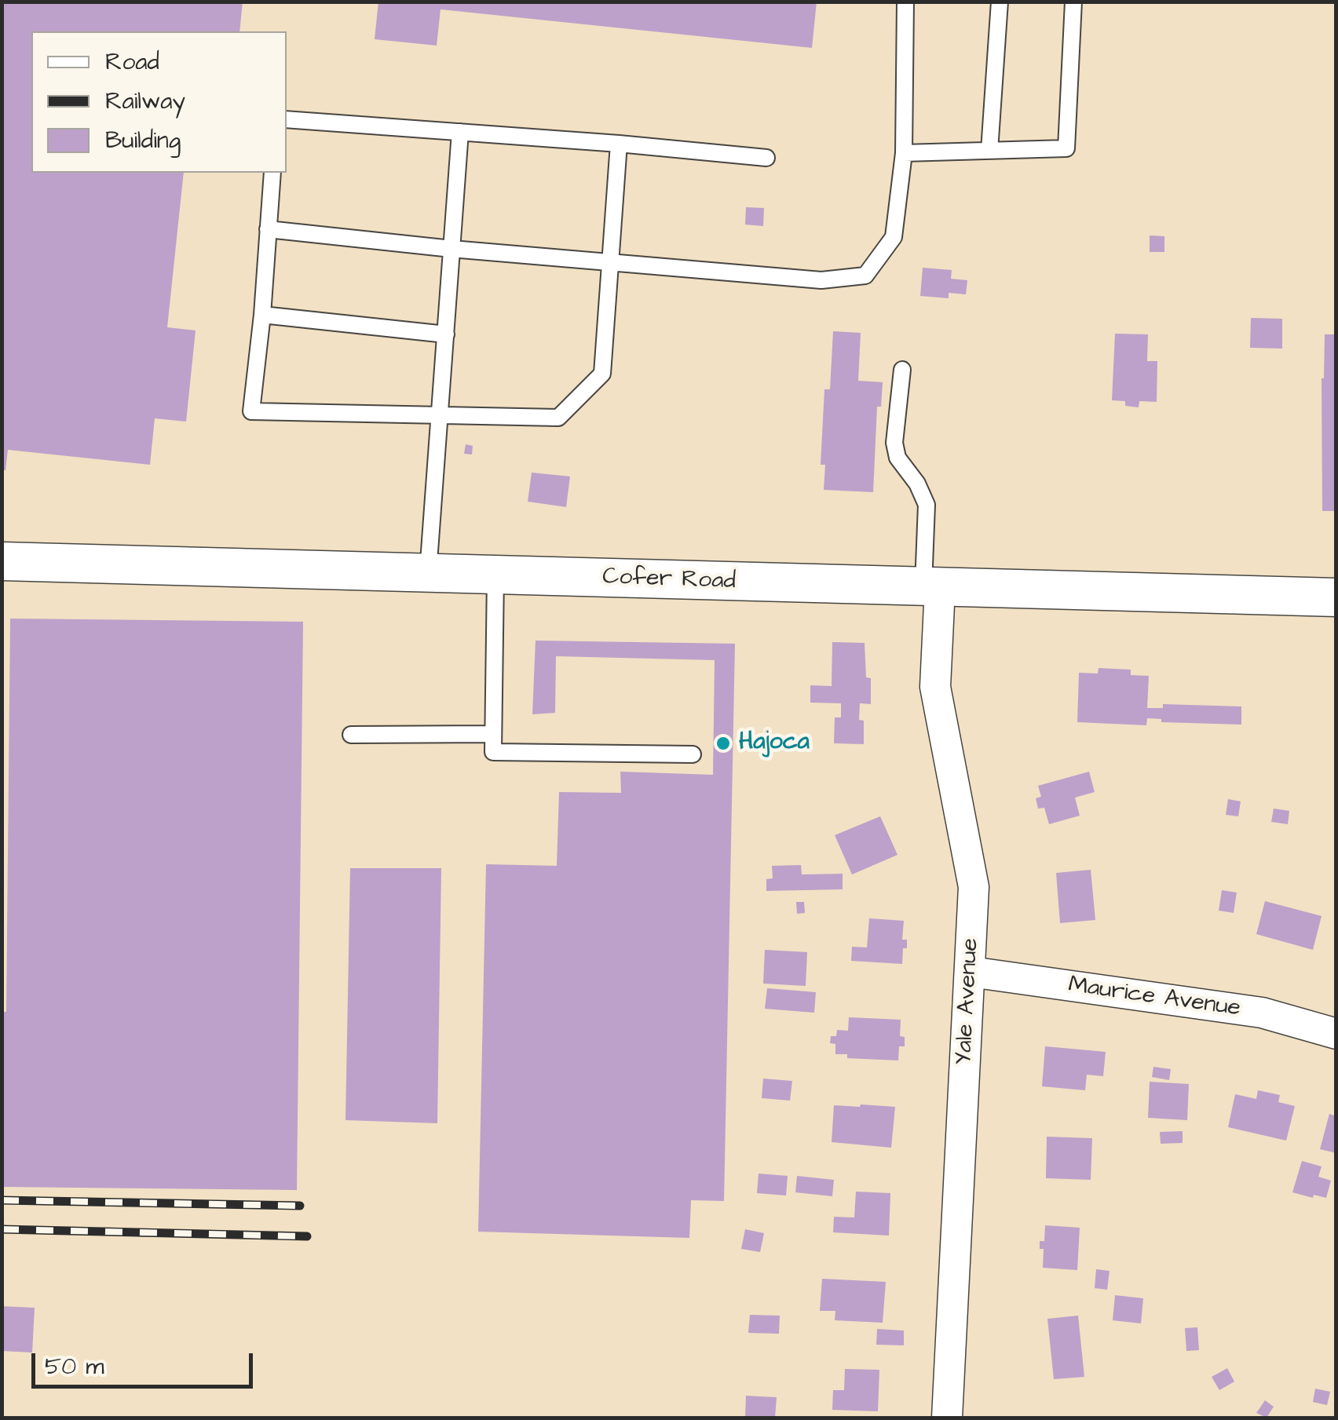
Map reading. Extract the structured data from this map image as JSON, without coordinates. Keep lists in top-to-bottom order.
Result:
{
  "streets": {
    "street": ["Cofer Road", "Maurice Avenue", "Yale Avenue"]
  },
  "crossings": [
    ["Cofer Road", "Yale Avenue"],
    ["Maurice Avenue", "Yale Avenue"]
  ],
  "places": ["Hajoca"],
  "legend": ["Road", "Railway", "Building"],
  "scale_bar": "50 m"
}
